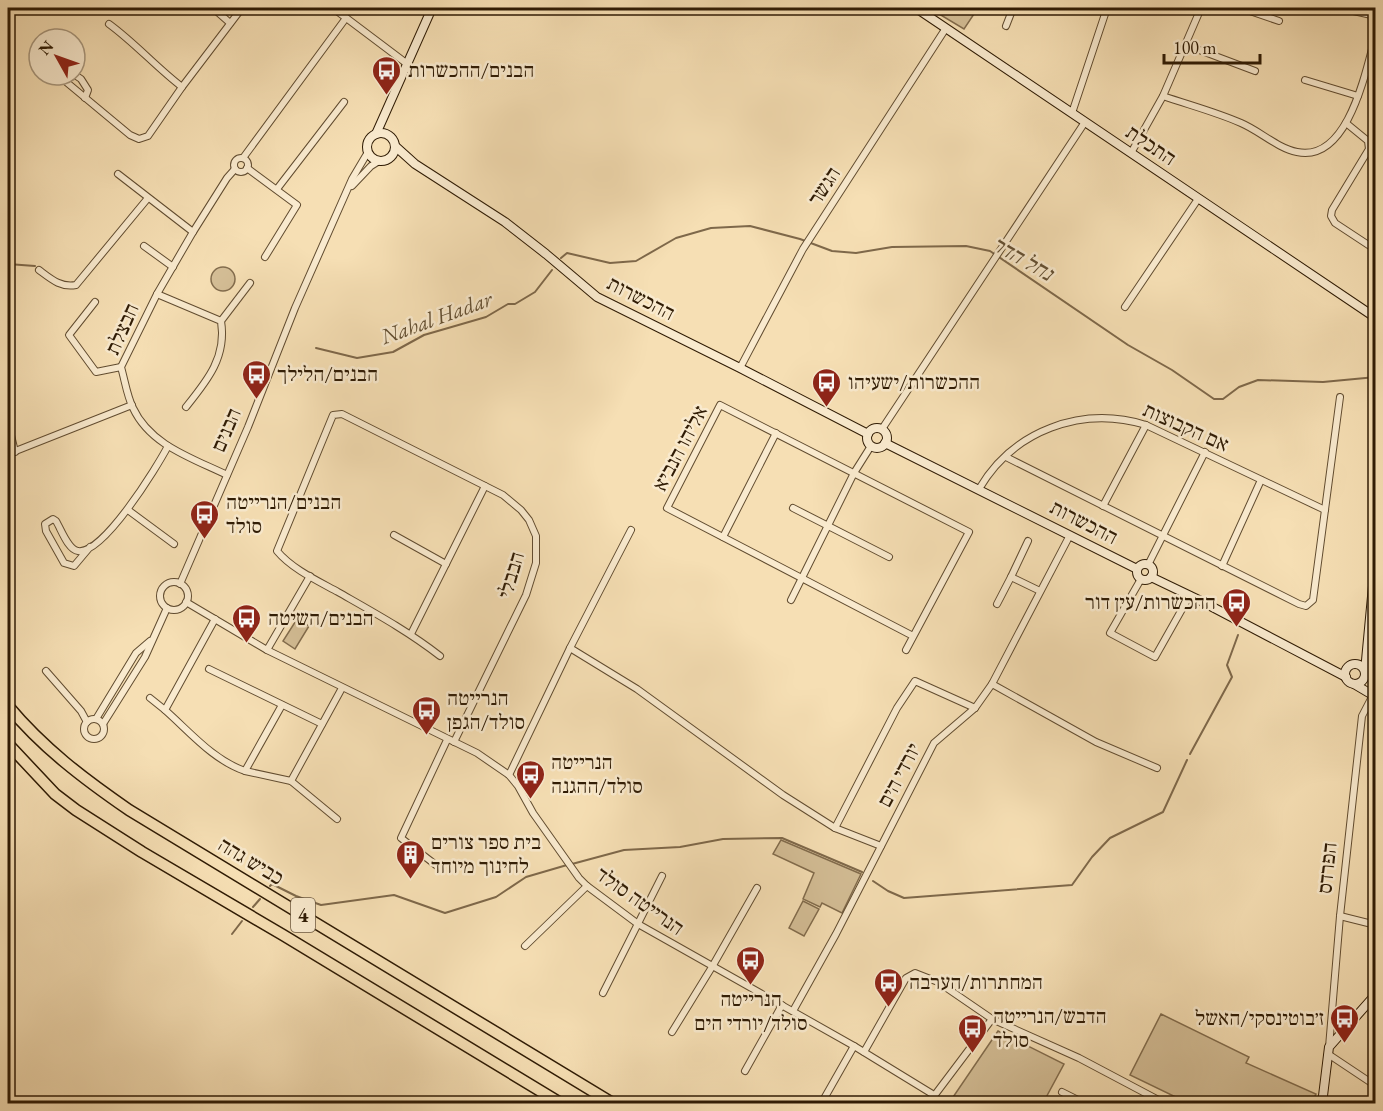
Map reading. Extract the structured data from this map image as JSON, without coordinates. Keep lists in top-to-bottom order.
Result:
{
  "streets": {
    "highway": ["כביש גהה", "4"],
    "street": [
      "התכלת",
      "הגשר",
      "ההכשרות",
      "חבצלת",
      "אם הקבוצות",
      "הבנים",
      "אליהו הנביא",
      "הבבלי",
      "יורדי הים",
      "הפרדס",
      "הנרייטה סולד"
    ]
  },
  "crossings": [
    ["התכלת", "הגשר"],
    ["הגשר", "ההכשרות"],
    ["ההכשרות", "אם הקבוצות"],
    ["ההכשרות", "הבנים"],
    ["ההכשרות", "יורדי הים"],
    ["חבצלת", "הבנים"],
    ["הבבלי", "הנרייטה סולד"],
    ["יורדי הים", "הנרייטה סולד"]
  ],
  "water": ["נחל הדר", "Nahal Hadar"],
  "places": {
    "bus stop": [
      "הבנים/ההכשרות",
      "הבנים/הלילך",
      "ההכשרות/ישעיהו",
      "הבנים/הנרייטה סולד",
      "ההכשרות/עין דור",
      "הבנים/השיטה",
      "הנרייטה סולד/הגפן",
      "הנרייטה סולד/ההגנה",
      "הנרייטה סולד/יורדי הים",
      "המחתרות/הערבה",
      "ז׳בוטינסקי/האשל",
      "הדבש/הנרייטה סולד"
    ],
    "building": ["בית ספר צורים לחינוך מיוחד"]
  },
  "scale_bar": "100 m",
  "north": "top left"
}
